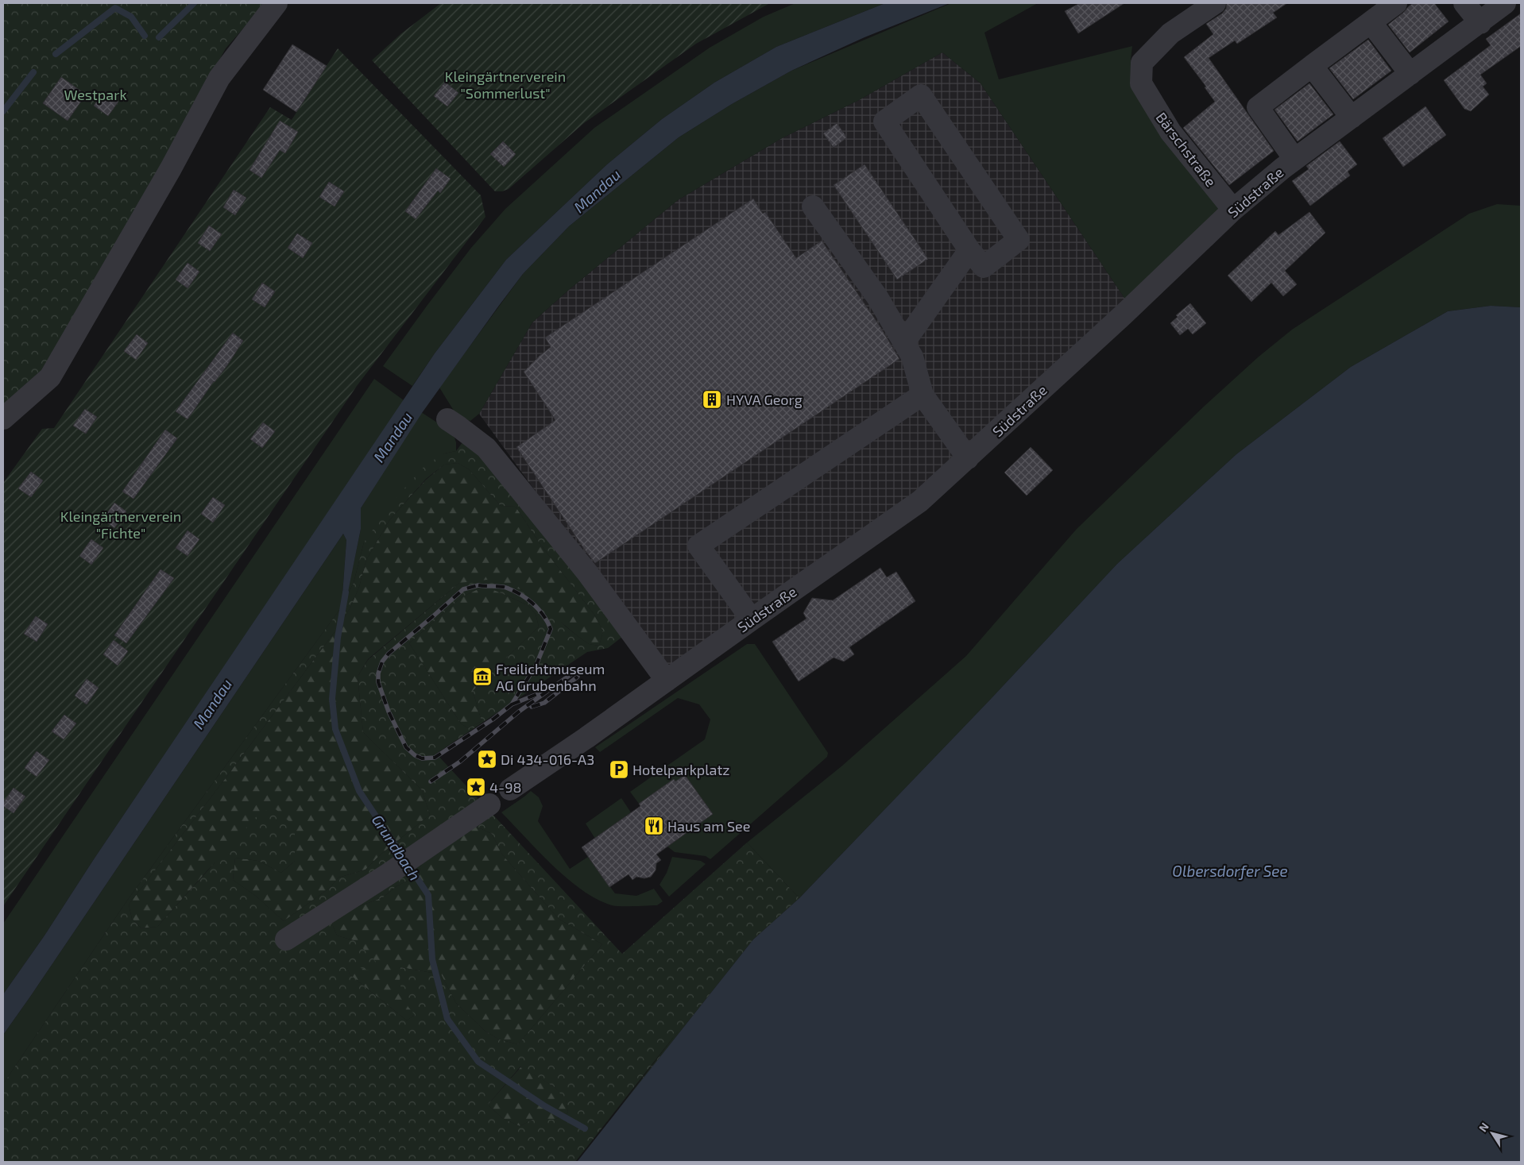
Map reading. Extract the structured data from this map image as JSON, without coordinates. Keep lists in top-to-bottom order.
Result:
{
  "streets": {
    "street": ["Bärschstraße", "Südstraße"]
  },
  "crossings": [
    ["Bärschstraße", "Südstraße"]
  ],
  "water": ["Mandau", "Grundbach", "Olbersdorfer See"],
  "parks": ["Kleingärtnerverein \"Sommerlust\"", "Westpark", "Kleingärtnerverein \"Fichte\""],
  "places": {
    "building": ["HYVA Georg"],
    "museum": ["Freilichtmuseum AG Grubenbahn"],
    "place": ["Di 434-016-A3", "4-98"],
    "parking": ["Hotelparkplatz"],
    "restaurant": ["Haus am See"]
  },
  "north": "top left"
}
